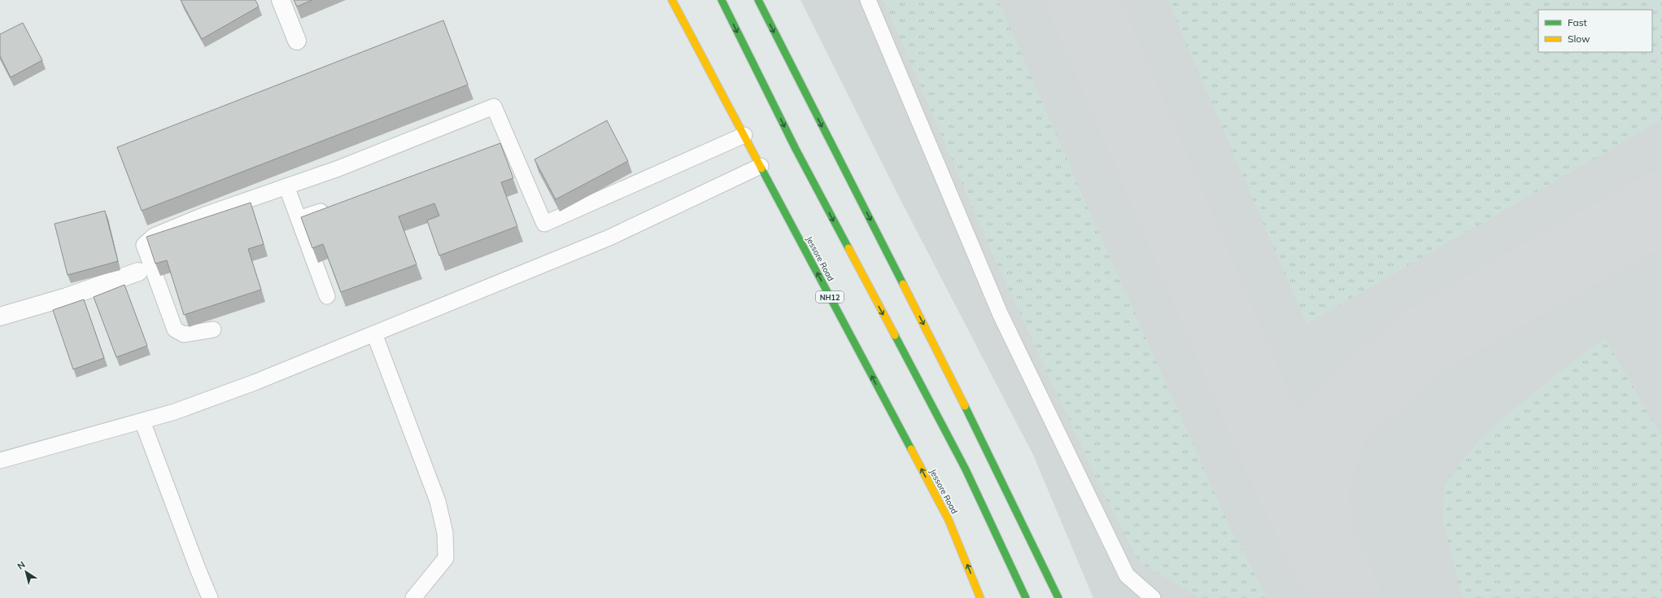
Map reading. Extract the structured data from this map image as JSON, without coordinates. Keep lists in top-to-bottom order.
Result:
{
  "streets": {
    "main road": ["Jessore Road", "NH12"]
  },
  "legend": ["Fast", "Slow"],
  "north": "top left"
}
